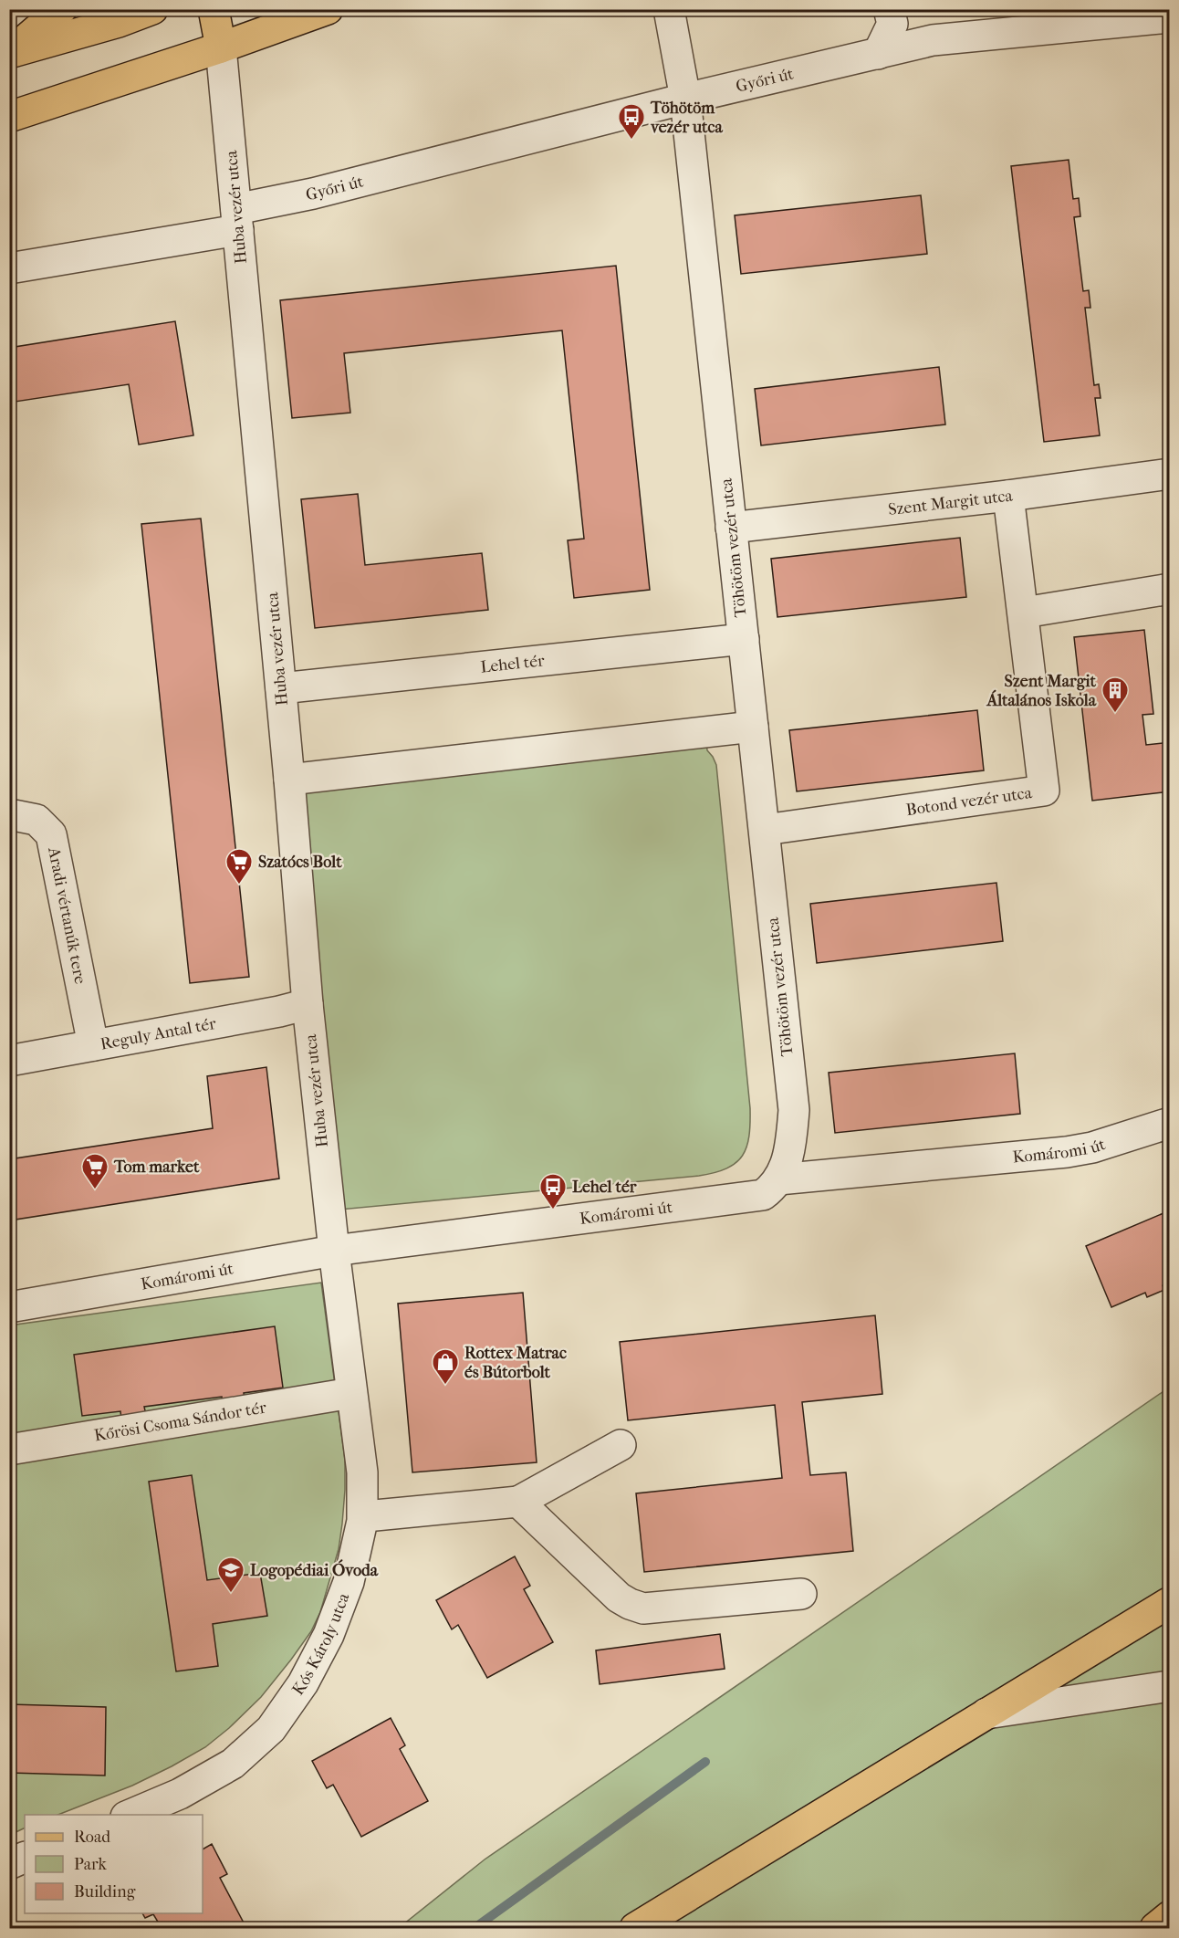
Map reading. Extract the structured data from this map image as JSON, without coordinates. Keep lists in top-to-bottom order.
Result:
{
  "streets": {
    "street": [
      "Győri út",
      "Huba vezér utca",
      "Szent Margit utca",
      "Töhötöm vezér utca",
      "Lehel tér",
      "Botond vezér utca",
      "Aradi vértanúk tere",
      "Reguly Antal tér",
      "Komáromi út",
      "Kőrösi Csoma Sándor tér",
      "Kós Károly utca"
    ]
  },
  "crossings": [
    ["Győri út", "Huba vezér utca"],
    ["Győri út", "Töhötöm vezér utca"],
    ["Huba vezér utca", "Lehel tér"],
    ["Huba vezér utca", "Reguly Antal tér"],
    ["Huba vezér utca", "Komáromi út"],
    ["Huba vezér utca", "Kós Károly utca"],
    ["Szent Margit utca", "Töhötöm vezér utca"],
    ["Szent Margit utca", "Botond vezér utca"],
    ["Töhötöm vezér utca", "Lehel tér"],
    ["Töhötöm vezér utca", "Botond vezér utca"],
    ["Töhötöm vezér utca", "Komáromi út"],
    ["Aradi vértanúk tere", "Reguly Antal tér"],
    ["Komáromi út", "Kós Károly utca"],
    ["Kőrösi Csoma Sándor tér", "Kós Károly utca"]
  ],
  "places": {
    "bus stop": ["Töhötöm vezér utca", "Lehel tér"],
    "building": ["Szent Margit Általános Iskola"],
    "supermarket": ["Szatócs Bolt", "Tom market"],
    "shop": ["Rottex Matrac és Bútorbolt"],
    "school or university": ["Logopédiai Óvoda"]
  },
  "legend": ["Road", "Park", "Building"]
}
